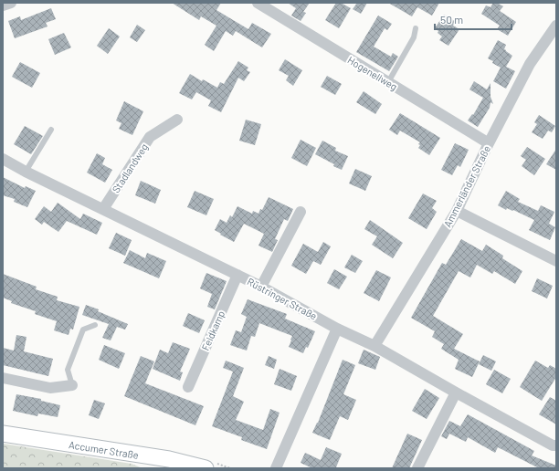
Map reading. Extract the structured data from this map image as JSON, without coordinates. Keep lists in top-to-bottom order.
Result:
{
  "streets": {
    "street": [
      "Hogenellweg",
      "Stadlandweg",
      "Ammerländer Straße",
      "Rüstringer Straße",
      "Feldkamp",
      "Accumer Straße"
    ]
  },
  "crossings": [
    ["Hogenellweg", "Ammerländer Straße"],
    ["Stadlandweg", "Rüstringer Straße"],
    ["Ammerländer Straße", "Rüstringer Straße"],
    ["Rüstringer Straße", "Feldkamp"]
  ],
  "scale_bar": "50 m"
}
